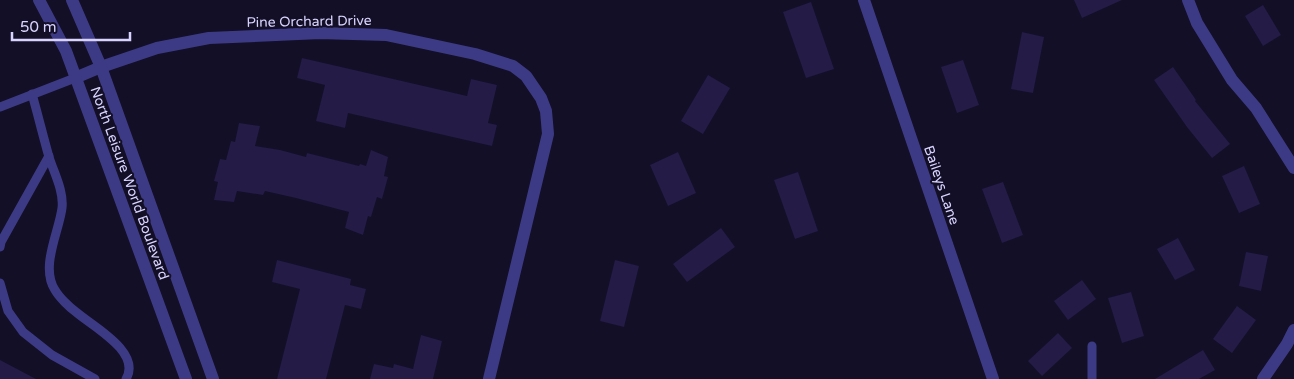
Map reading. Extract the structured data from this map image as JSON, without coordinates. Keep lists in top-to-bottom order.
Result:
{
  "streets": {
    "street": ["Pine Orchard Drive", "North Leisure World Boulevard", "Baileys Lane"]
  },
  "crossings": [
    ["Pine Orchard Drive", "North Leisure World Boulevard"]
  ],
  "scale_bar": "50 m"
}
